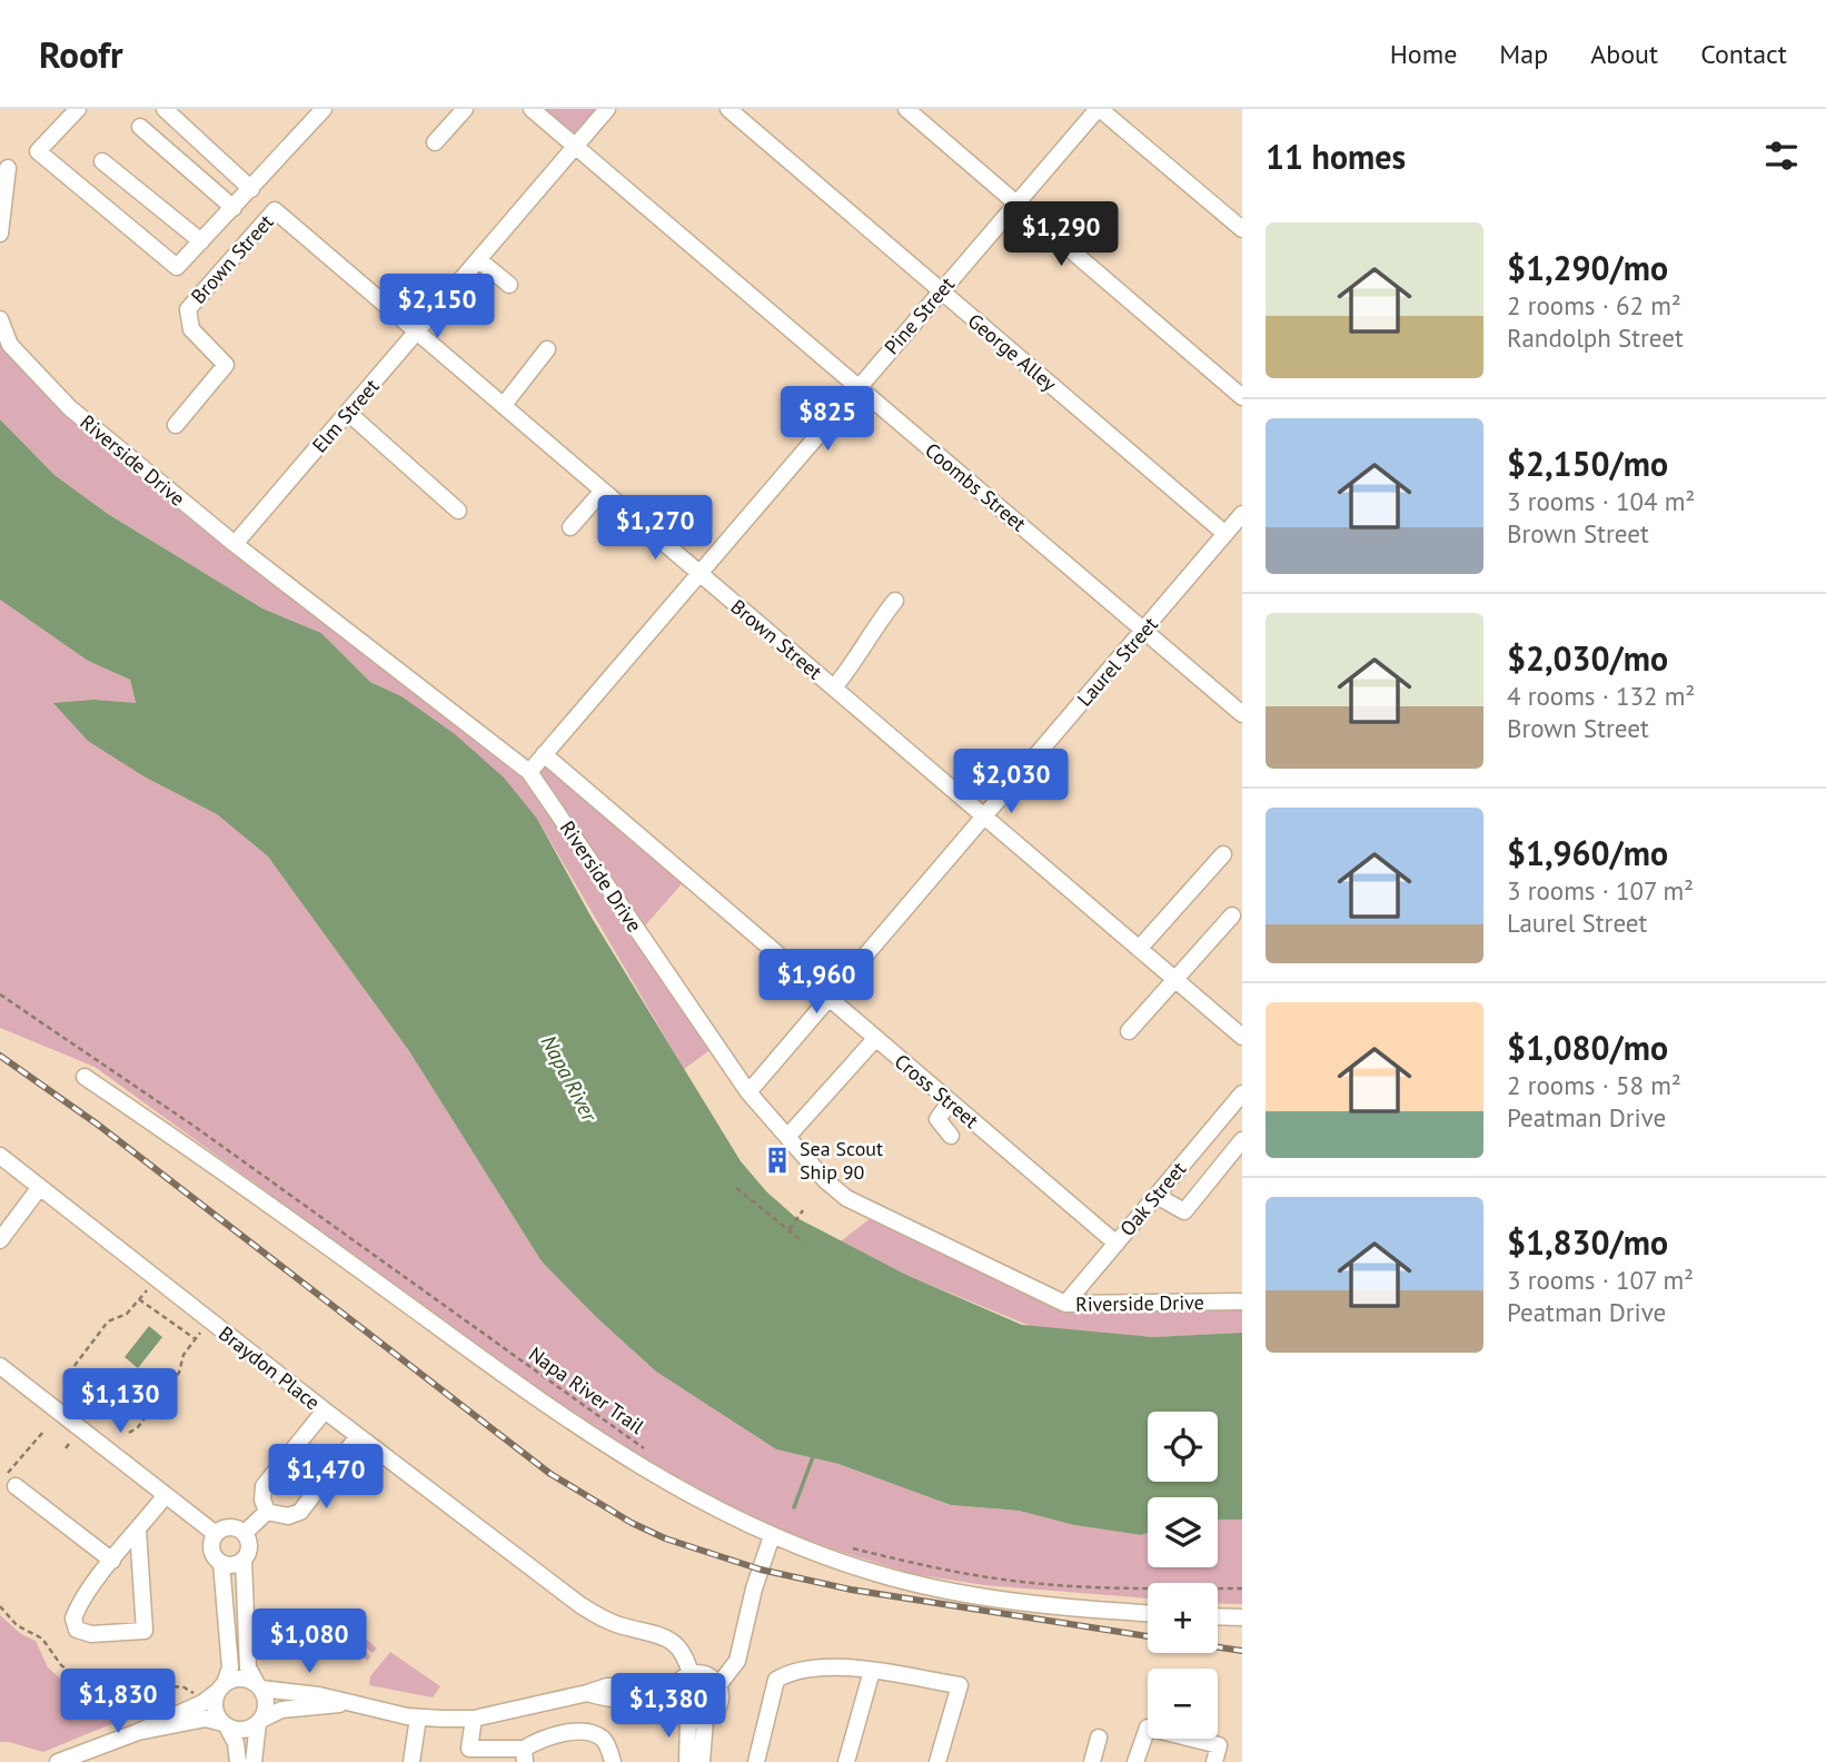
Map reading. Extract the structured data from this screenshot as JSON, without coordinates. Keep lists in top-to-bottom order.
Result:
{
  "streets": {
    "street": [
      "Brown Street",
      "Pine Street",
      "George Alley",
      "Elm Street",
      "Riverside Drive",
      "Coombs Street",
      "Laurel Street",
      "Cross Street",
      "Oak Street",
      "Braydon Place"
    ],
    "path": ["Napa River Trail"]
  },
  "crossings": [
    ["Brown Street", "Pine Street"],
    ["Brown Street", "Elm Street"],
    ["Brown Street", "Laurel Street"],
    ["Pine Street", "George Alley"],
    ["Pine Street", "Riverside Drive"],
    ["Pine Street", "Coombs Street"],
    ["Pine Street", "Cross Street"],
    ["George Alley", "Laurel Street"],
    ["Elm Street", "Riverside Drive"],
    ["Elm Street", "Coombs Street"],
    ["Riverside Drive", "Laurel Street"],
    ["Riverside Drive", "Oak Street"],
    ["Coombs Street", "Laurel Street"],
    ["Laurel Street", "Cross Street"],
    ["Cross Street", "Oak Street"]
  ],
  "water": ["Napa River"],
  "places": {
    "building": ["Sea Scout Ship 90"]
  },
  "page": {
    "header": "Roofr",
    "nav": [
      "Home",
      "Map",
      "About",
      "Contact"
    ],
    "heading": "11 homes",
    "price": [
      "$1,290",
      "$2,150",
      "$825",
      "$1,270",
      "$2,030",
      "$1,960",
      "$1,130",
      "$1,470",
      "$1,080",
      "$1,830",
      "$1,380"
    ],
    "list": [
      {
        "name": "$1,290/mo",
        "note": "2 rooms · 62 m² · Randolph Street"
      },
      {
        "name": "$2,150/mo",
        "note": "3 rooms · 104 m² · Brown Street"
      },
      {
        "name": "$2,030/mo",
        "note": "4 rooms · 132 m² · Brown Street"
      },
      {
        "name": "$1,960/mo",
        "note": "3 rooms · 107 m² · Laurel Street"
      },
      {
        "name": "$1,080/mo",
        "note": "2 rooms · 58 m² · Peatman Drive"
      },
      {
        "name": "$1,830/mo",
        "note": "3 rooms · 107 m² · Peatman Drive"
      }
    ],
    "map_buttons": ["+", "−"]
  }
}
